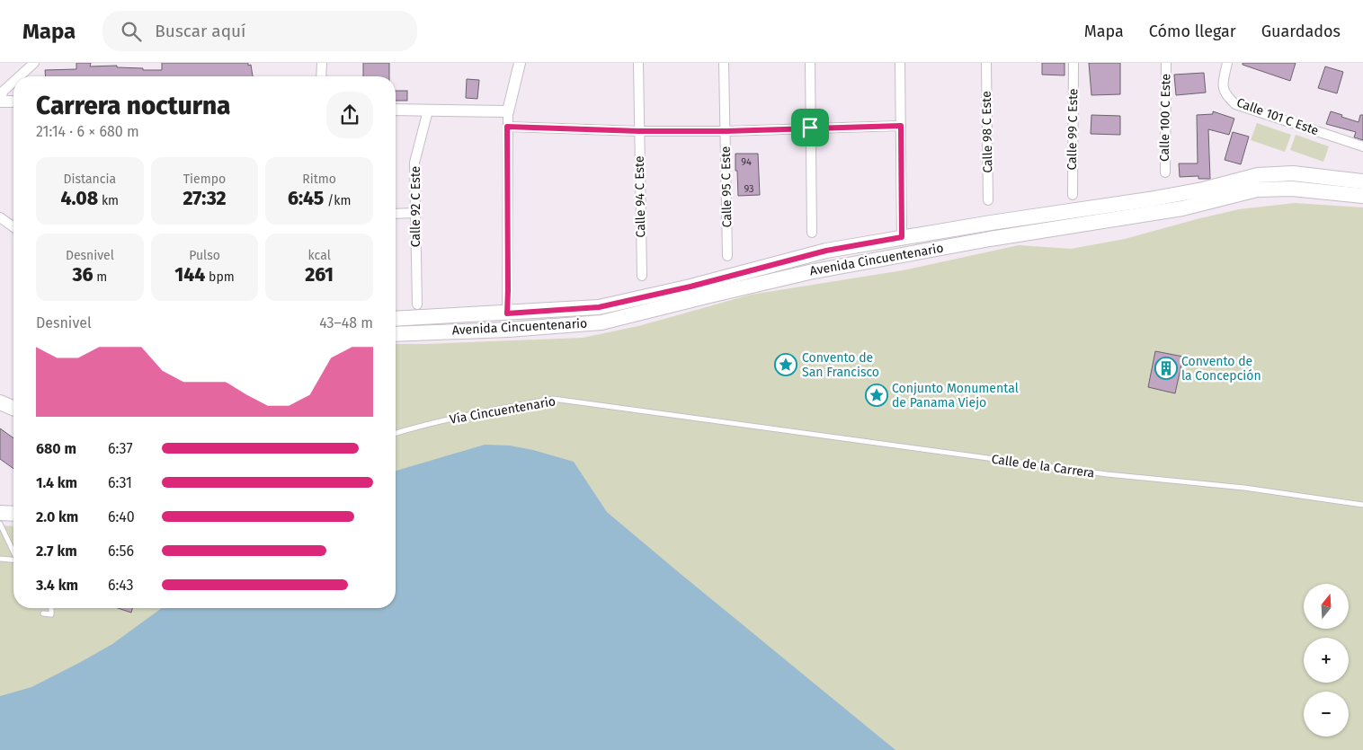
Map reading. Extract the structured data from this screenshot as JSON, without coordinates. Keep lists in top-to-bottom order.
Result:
{
  "streets": {
    "main road": ["Avenida Cincuentenario"],
    "street": [
      "Calle 101 C Este",
      "Calle 100 C Este",
      "Calle 99 C Este",
      "Calle 98 C Este",
      "Calle 95 C Este",
      "Calle 94 C Este",
      "Calle 92 C Este"
    ],
    "lane": ["Vía Cincuentenario", "Calle de la Carrera"]
  },
  "crossings": [
    ["Vía Cincuentenario", "Calle de la Carrera"]
  ],
  "places": {
    "place": ["Convento de San Francisco", "Conjunto Monumental de Panama Viejo"],
    "building": ["Convento de la Concepción"]
  },
  "house_numbers": ["94", "93"],
  "north": "top",
  "page": {
    "header": "Mapa",
    "search": "Buscar aquí",
    "nav": ["Mapa", "Cómo llegar", "Guardados"],
    "heading": ["Carrera nocturna", "21:14 · 6 × 680 m"],
    "stats": [
      ["Distancia", "4.08 km"],
      ["Tiempo", "27:32"],
      ["Ritmo", "6:45 /km"],
      ["Desnivel", "36 m"],
      ["Pulso", "144 bpm"],
      ["kcal", "261"]
    ],
    "chart": ["Desnivel", "43–48 m"],
    "list": [
      {
        "name": "680 m",
        "note": "6:37"
      },
      {
        "name": "1.4 km",
        "note": "6:31"
      },
      {
        "name": "2.0 km",
        "note": "6:40"
      },
      {
        "name": "2.7 km",
        "note": "6:56"
      },
      {
        "name": "3.4 km",
        "note": "6:43"
      }
    ],
    "map_buttons": ["+", "−"]
  }
}
